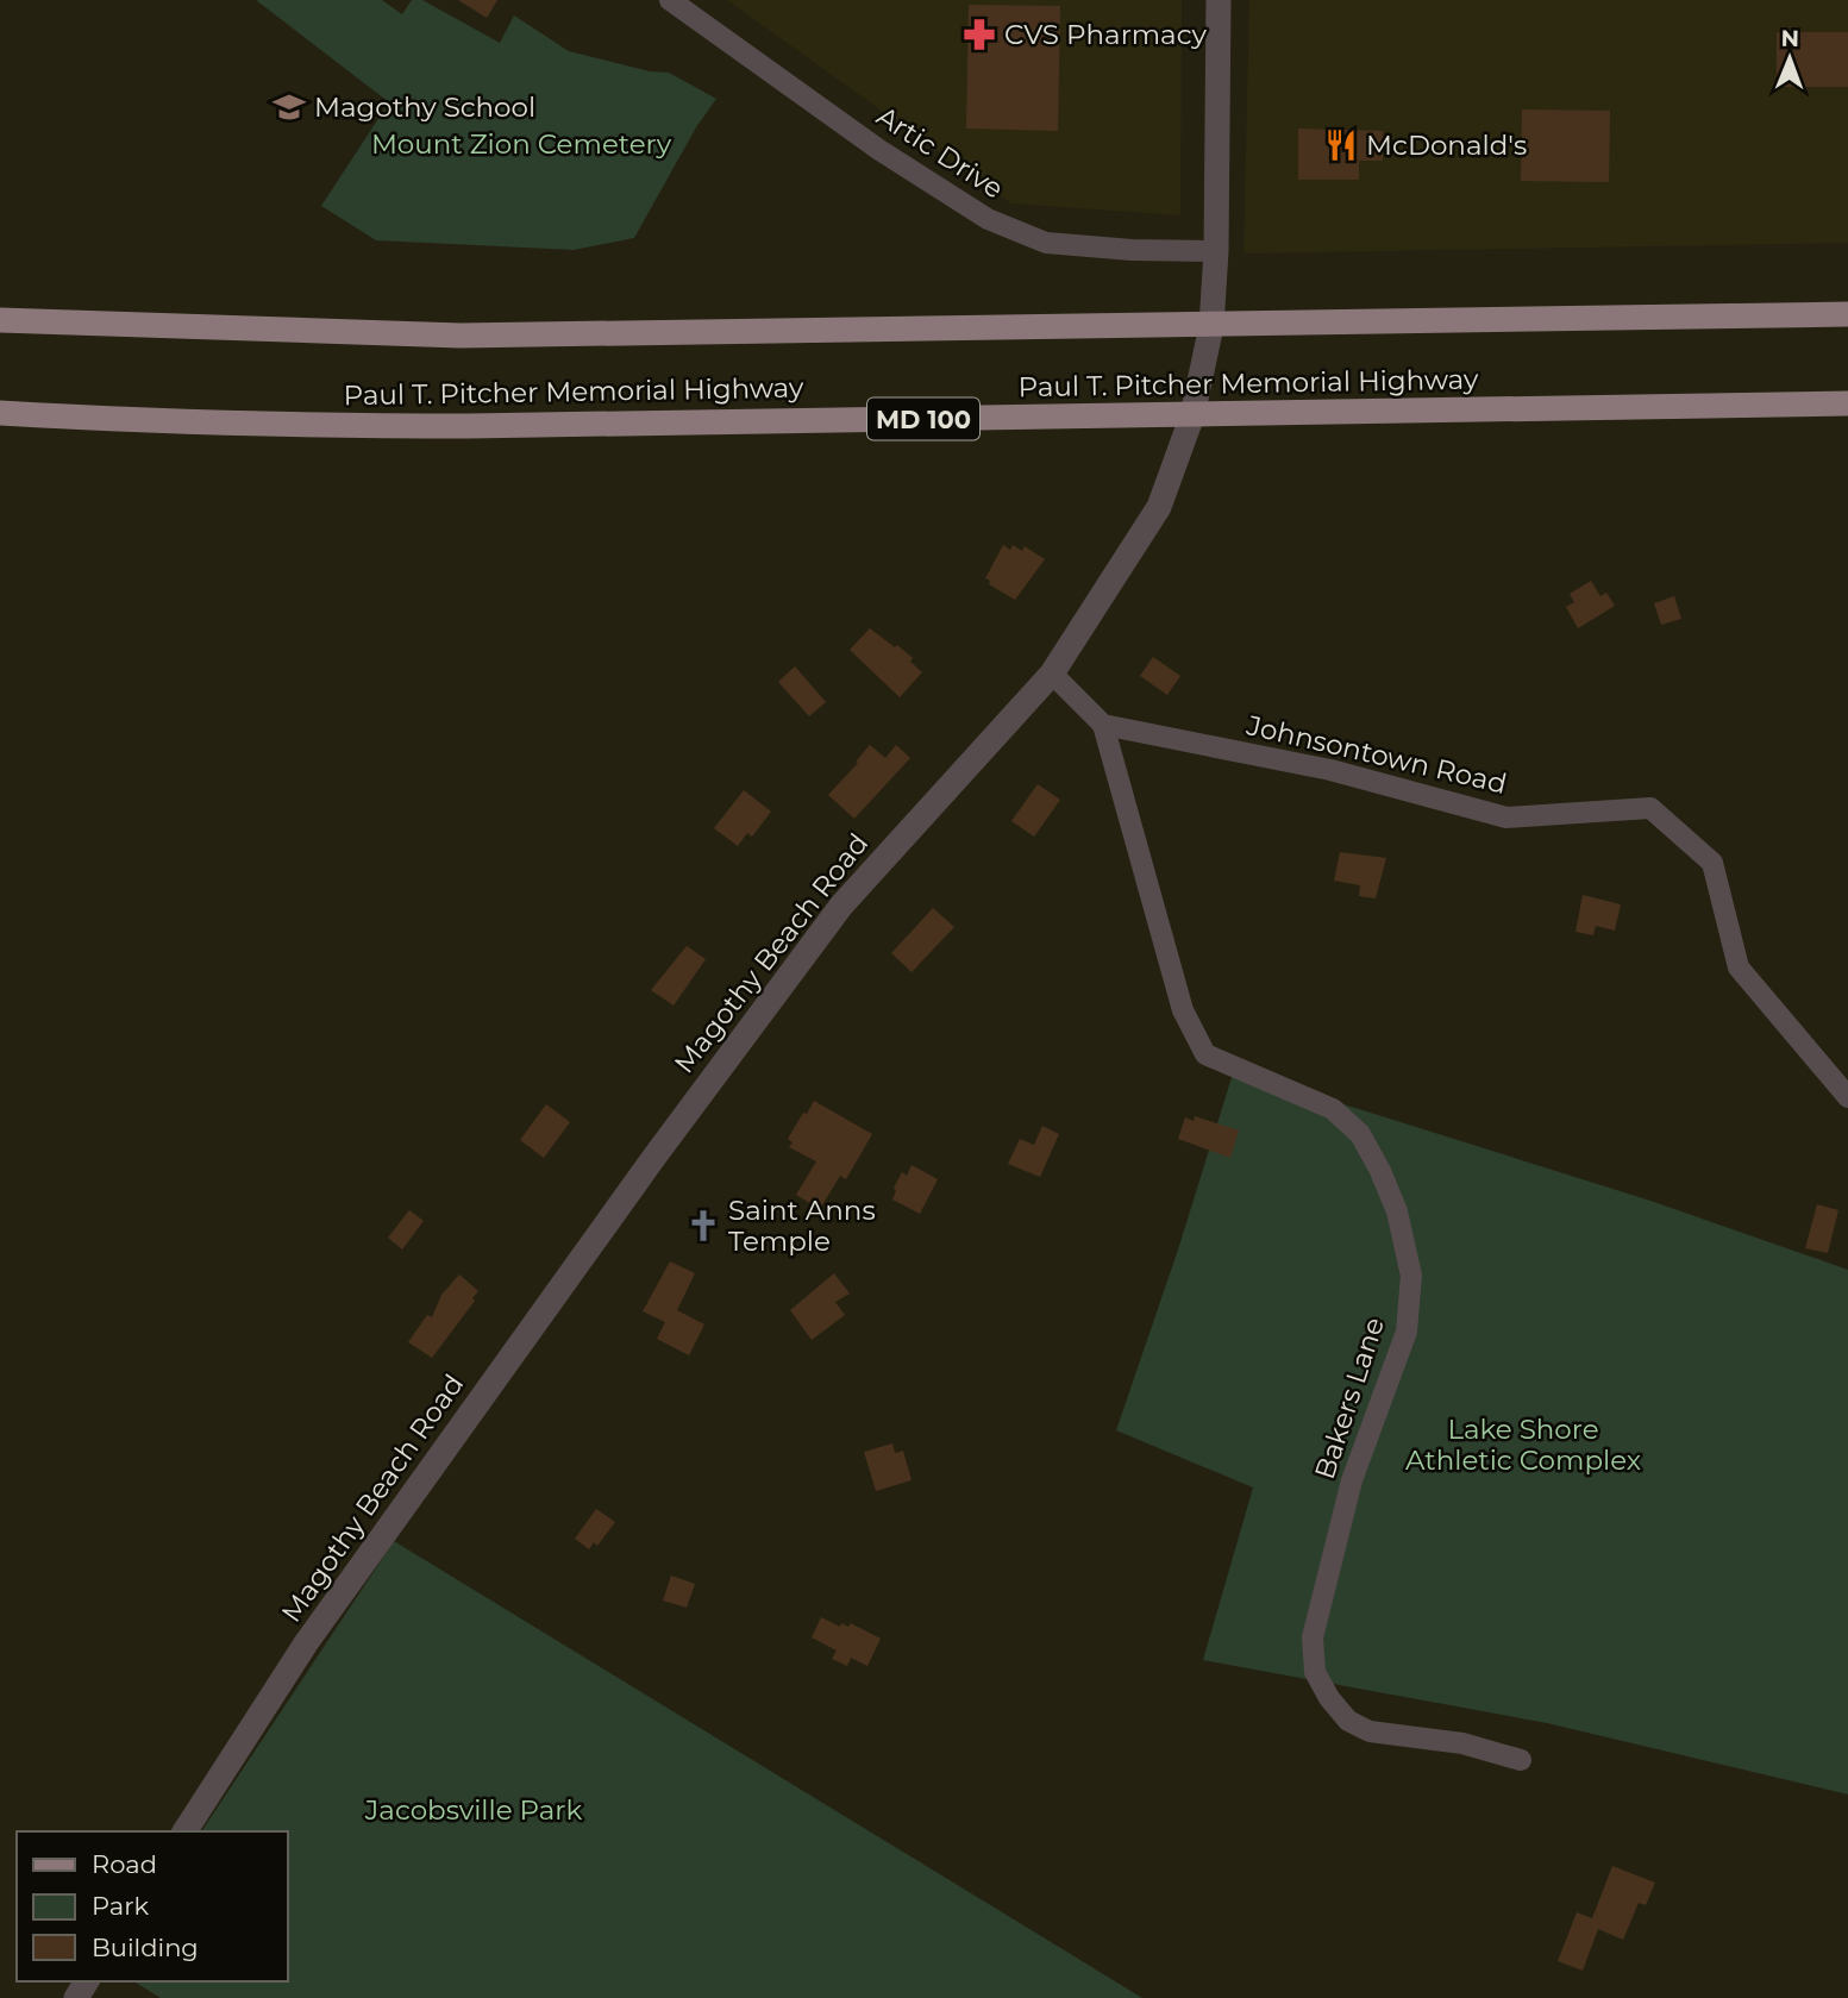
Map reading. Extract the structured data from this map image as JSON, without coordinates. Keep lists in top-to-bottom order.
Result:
{
  "streets": {
    "main road": ["Paul T. Pitcher Memorial Highway", "MD 100"],
    "street": [
      "Artic Drive",
      "Johnsontown Road",
      "Magothy Beach Road",
      "Bakers Lane"
    ]
  },
  "crossings": [
    ["Artic Drive", "Magothy Beach Road"],
    ["Paul T. Pitcher Memorial Highway", "Magothy Beach Road"],
    ["Johnsontown Road", "Bakers Lane"]
  ],
  "parks": ["Mount Zion Cemetery", "Lake Shore Athletic Complex", "Jacobsville Park"],
  "places": {
    "pharmacy": ["CVS Pharmacy"],
    "school or university": ["Magothy School"],
    "restaurant": ["McDonald's"],
    "church": ["Saint Anns Temple"]
  },
  "legend": ["Road", "Park", "Building"],
  "north": "top"
}
